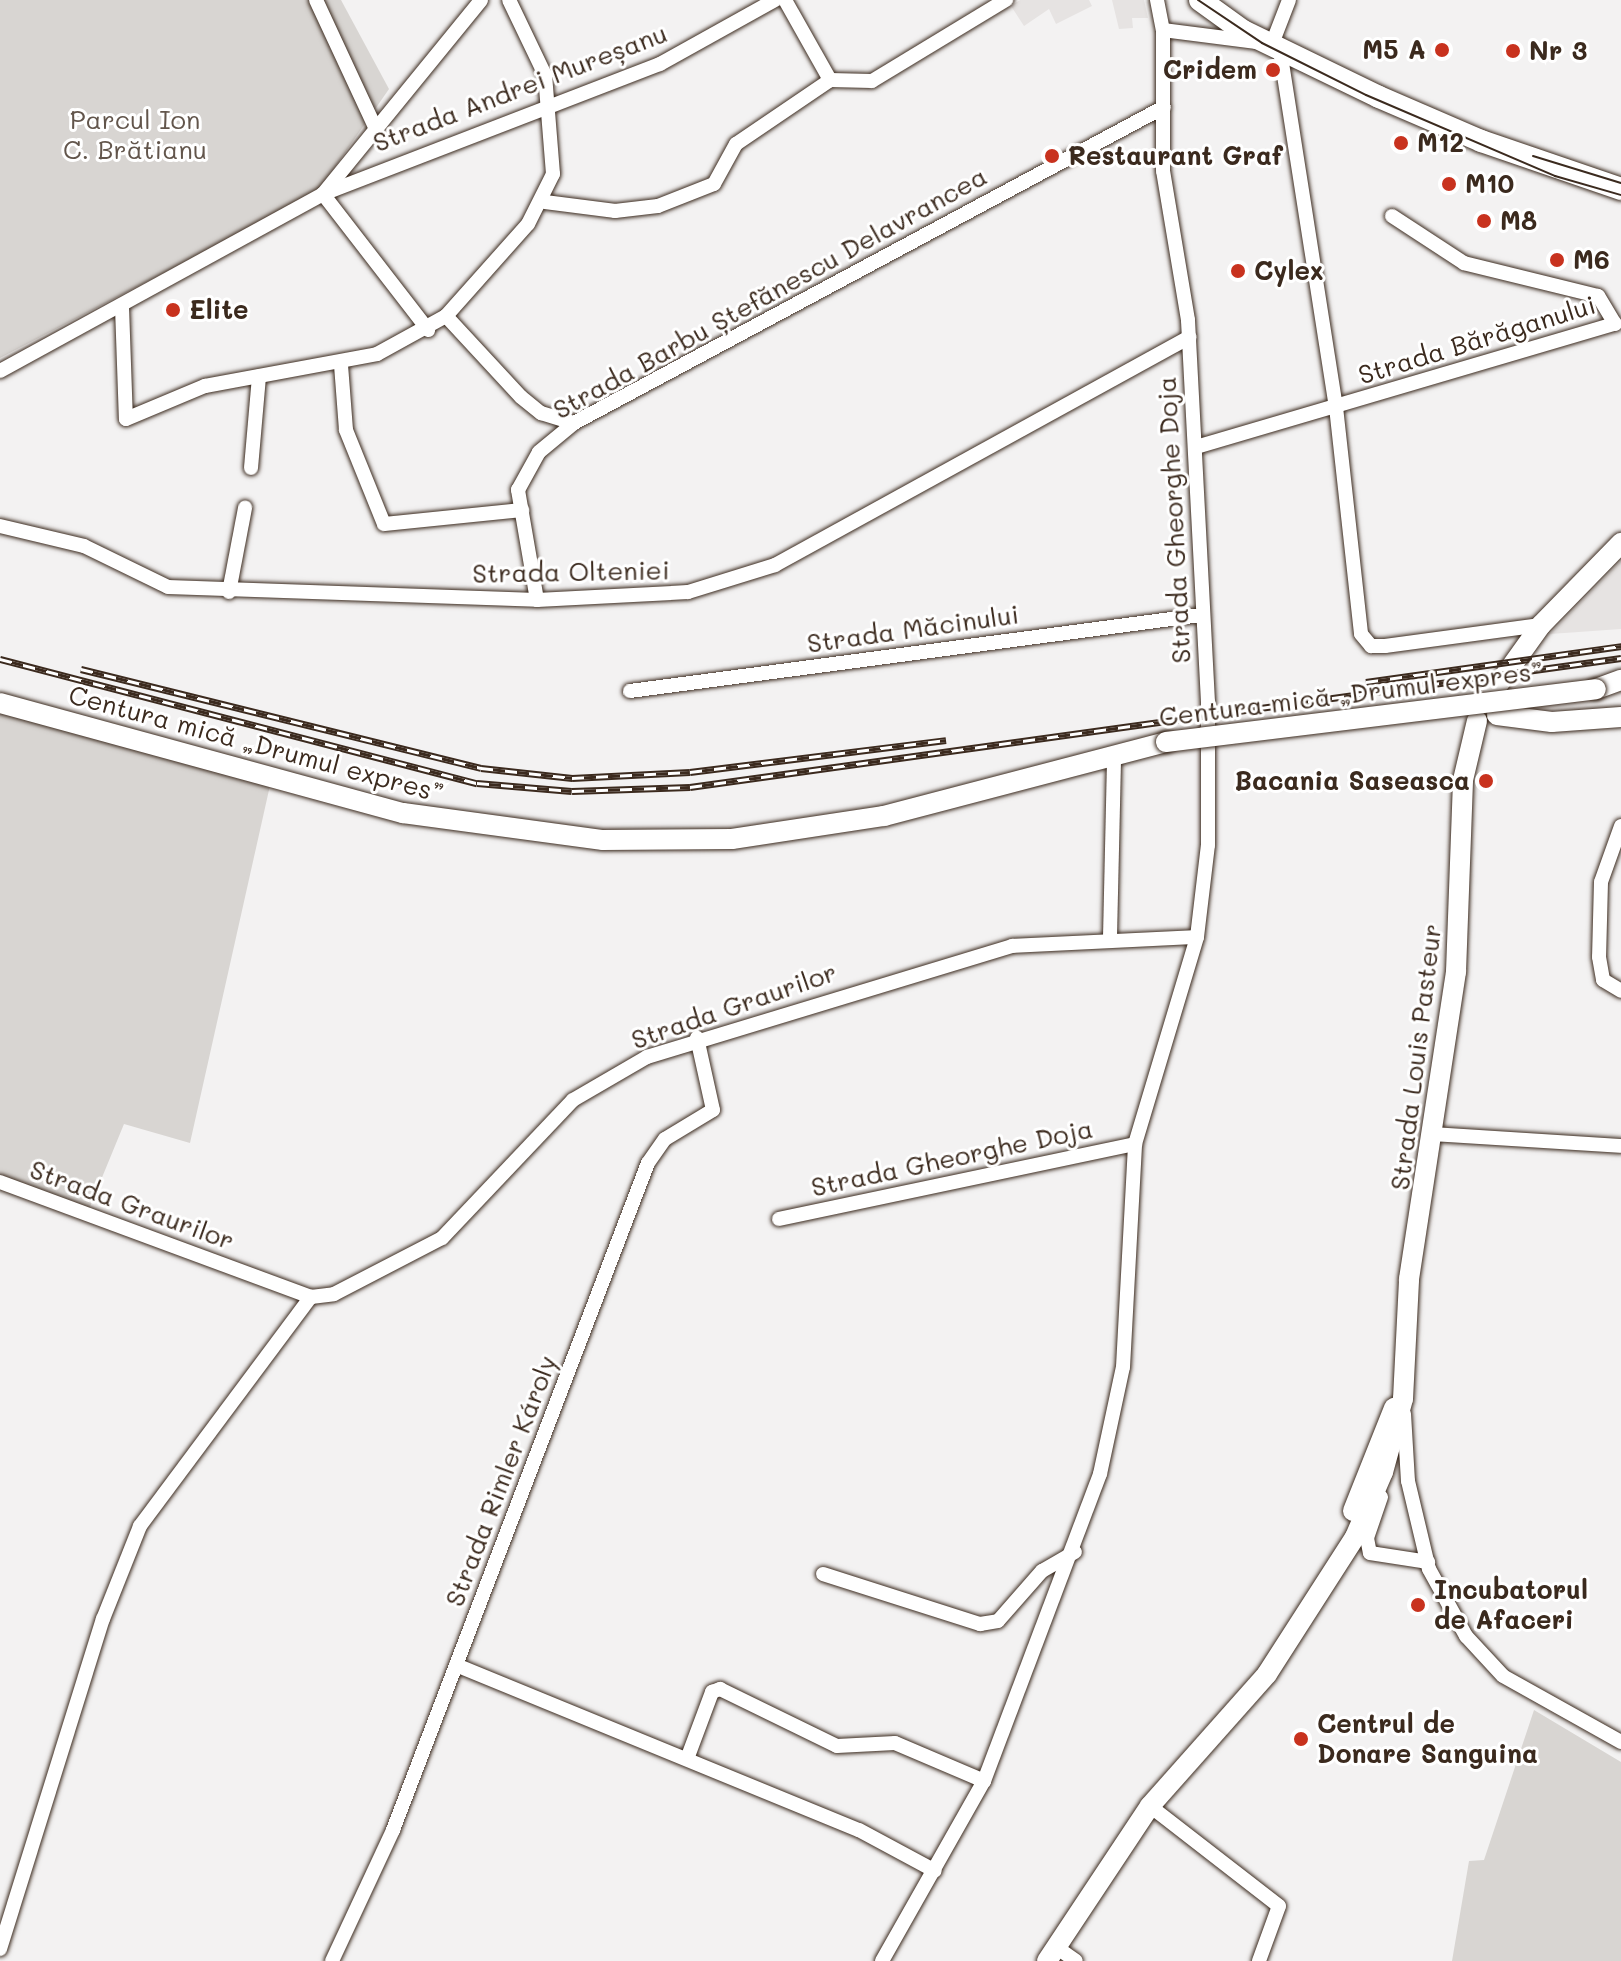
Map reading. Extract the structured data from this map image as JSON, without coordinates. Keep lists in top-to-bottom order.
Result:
{
  "streets": {
    "main road": ["Centura mică „Drumul expres”", "Strada Louis Pasteur"],
    "street": [
      "Strada Andrei Mureșanu",
      "Strada Barbu Ștefănescu Delavrancea",
      "Strada Bărăganului",
      "Strada Gheorghe Doja",
      "Strada Olteniei",
      "Strada Măcinului",
      "Strada Graurilor",
      "Strada Rimler Károly"
    ]
  },
  "crossings": [
    ["Strada Barbu Ștefănescu Delavrancea", "Strada Gheorghe Doja"],
    ["Strada Barbu Ștefănescu Delavrancea", "Strada Olteniei"],
    ["Strada Bărăganului", "Strada Gheorghe Doja"],
    ["Strada Gheorghe Doja", "Strada Olteniei"],
    ["Strada Gheorghe Doja", "Strada Măcinului"],
    ["Strada Gheorghe Doja", "Strada Graurilor"],
    ["Strada Graurilor", "Strada Rimler Károly"]
  ],
  "parks": ["Parcul Ion C. Brătianu"],
  "places": [
    "M5 A",
    "Nr 3",
    "Cridem",
    "M12",
    "Restaurant Graf",
    "M10",
    "M8",
    "M6",
    "Cylex",
    "Elite",
    "Bacania Saseasca",
    "Incubatorul de Afaceri",
    "Centrul de Donare Sanguina"
  ]
}
